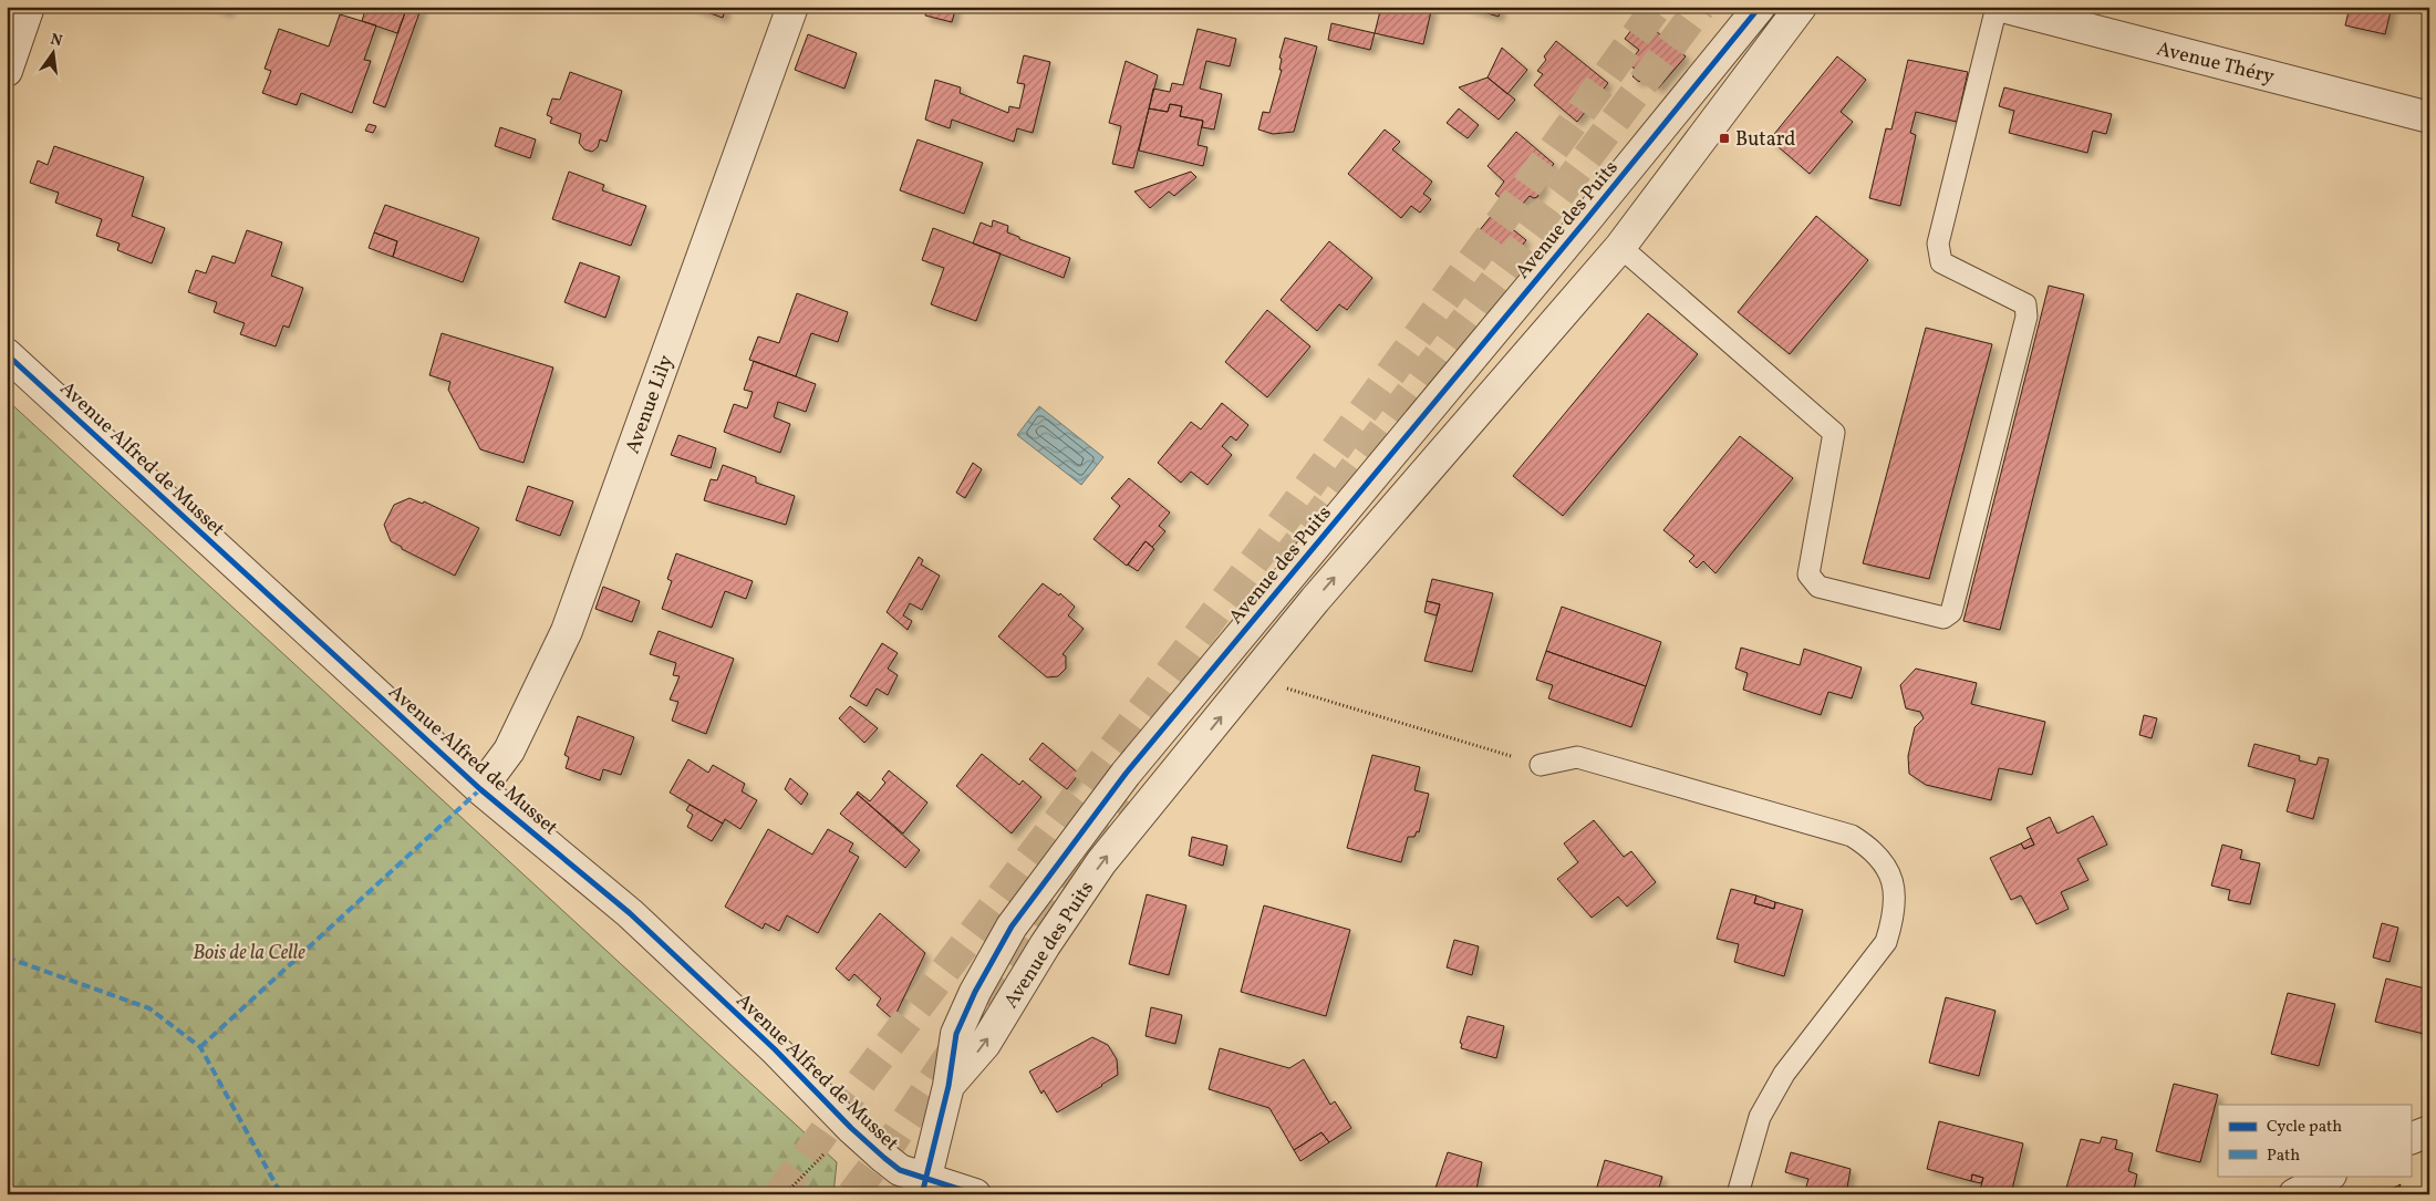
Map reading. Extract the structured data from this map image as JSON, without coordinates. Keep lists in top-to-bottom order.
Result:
{
  "streets": {
    "street": [
      "Avenue Théry",
      "Avenue des Puits",
      "Avenue Lily",
      "Avenue Alfred de Musset"
    ]
  },
  "crossings": [
    ["Avenue des Puits", "Avenue Alfred de Musset"],
    ["Avenue Lily", "Avenue Alfred de Musset"]
  ],
  "parks": ["Bois de la Celle"],
  "places": {
    "transit": ["Butard"]
  },
  "legend": ["Cycle path", "Path"],
  "north": "top"
}
